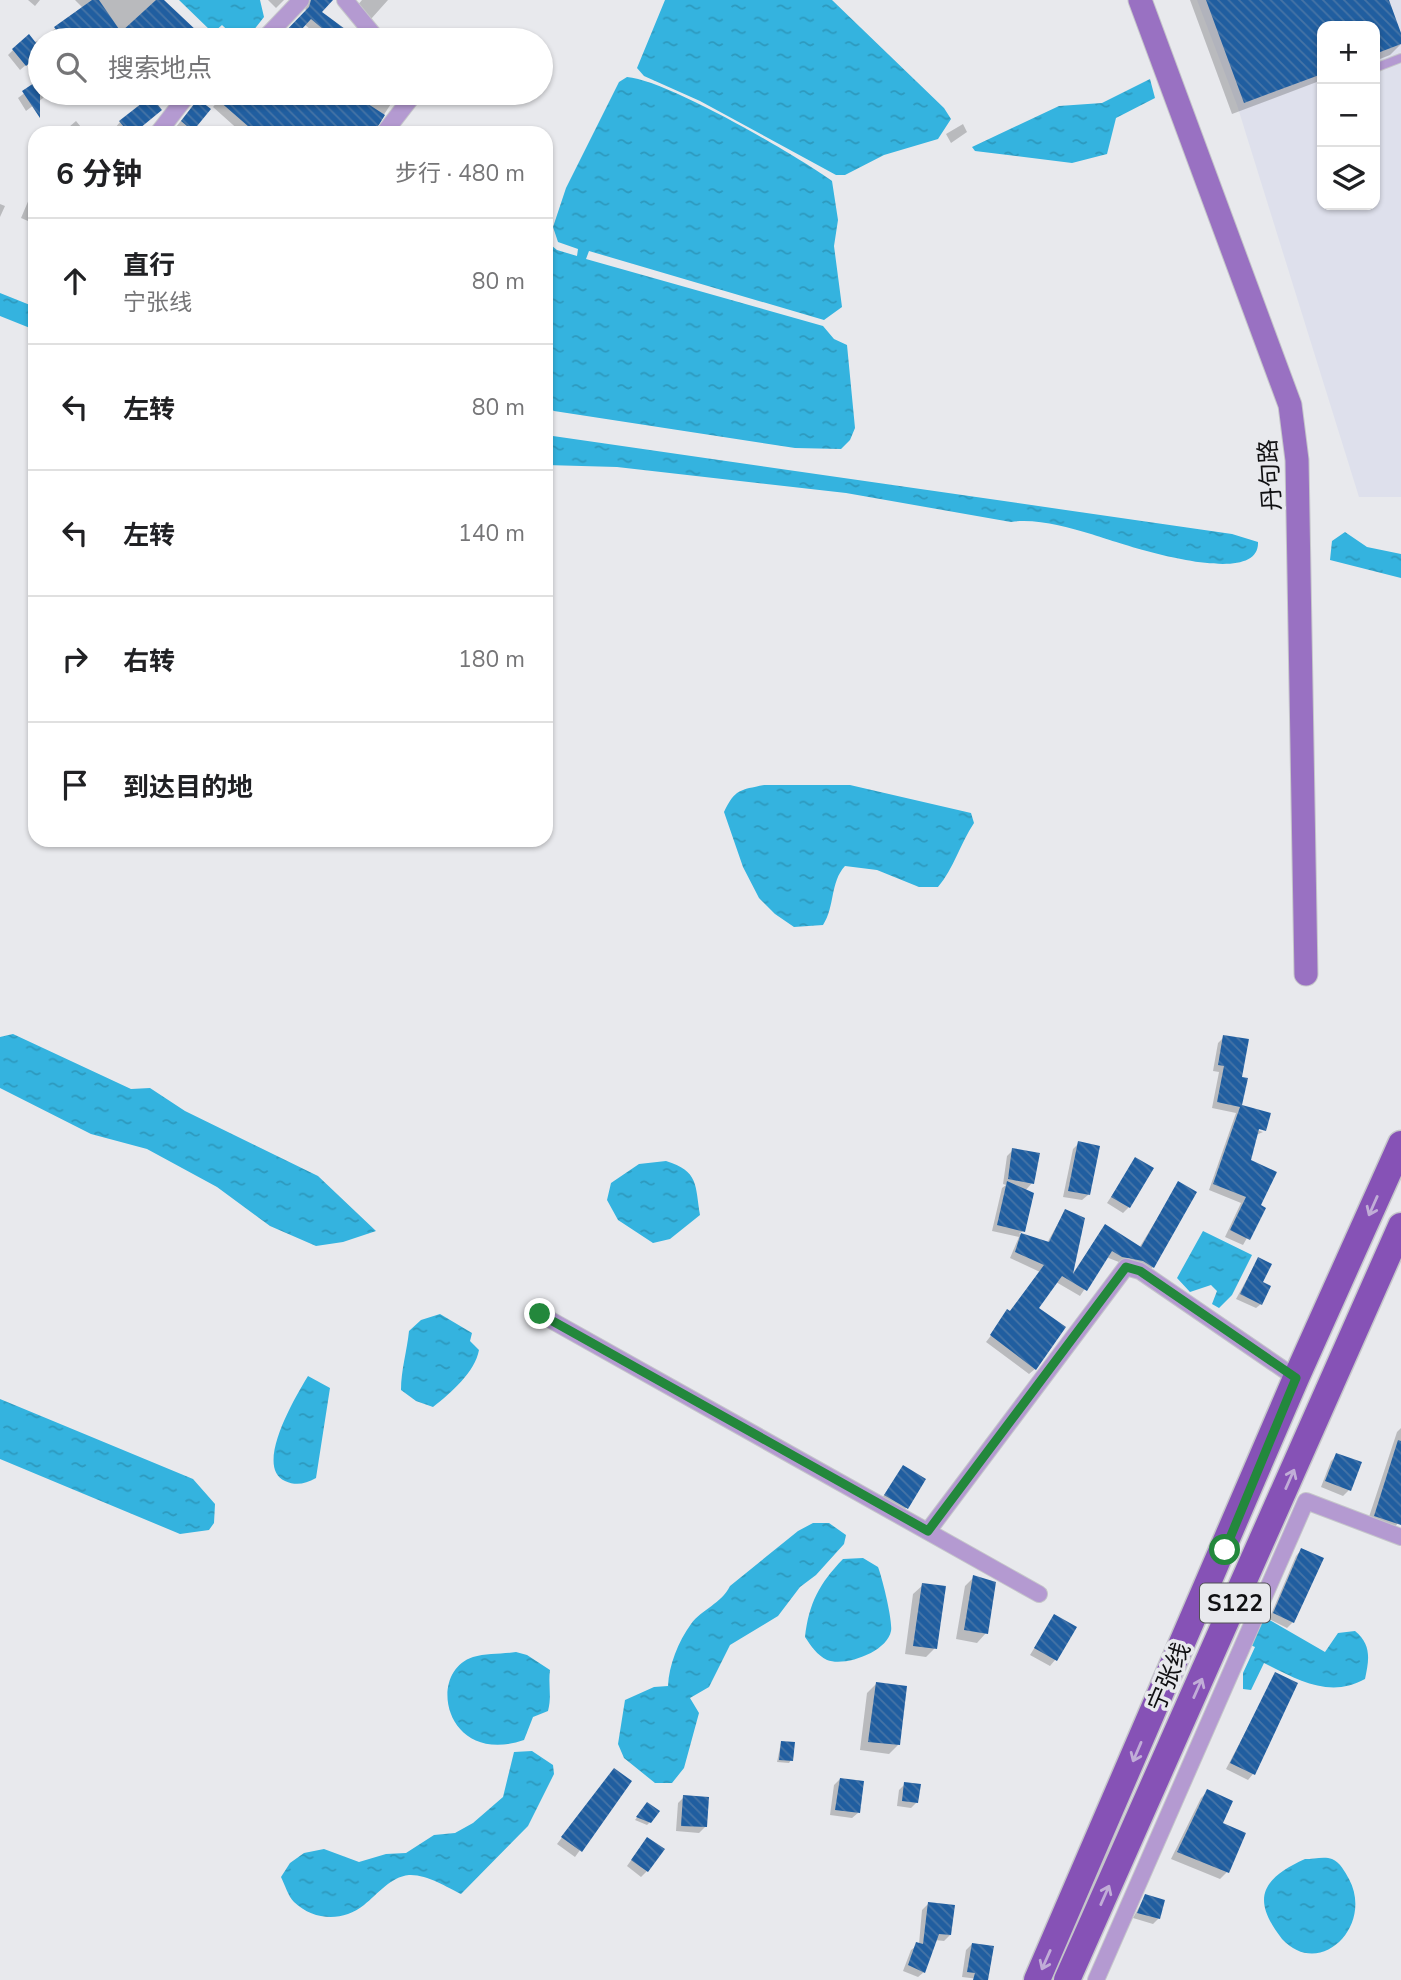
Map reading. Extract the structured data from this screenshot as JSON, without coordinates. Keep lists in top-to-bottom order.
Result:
{
  "streets": {
    "main road": ["S122", "宁张线"],
    "street": ["丹句路"]
  },
  "page": {
    "map_buttons": ["+", "−"],
    "search": "搜索地点",
    "heading": ["6 分钟", "步行 · 480 m"],
    "list": [
      ["直行", "宁张线", "80 m"],
      ["左转", "80 m"],
      ["左转", "140 m"],
      ["右转", "180 m"],
      "到达目的地"
    ]
  }
}
